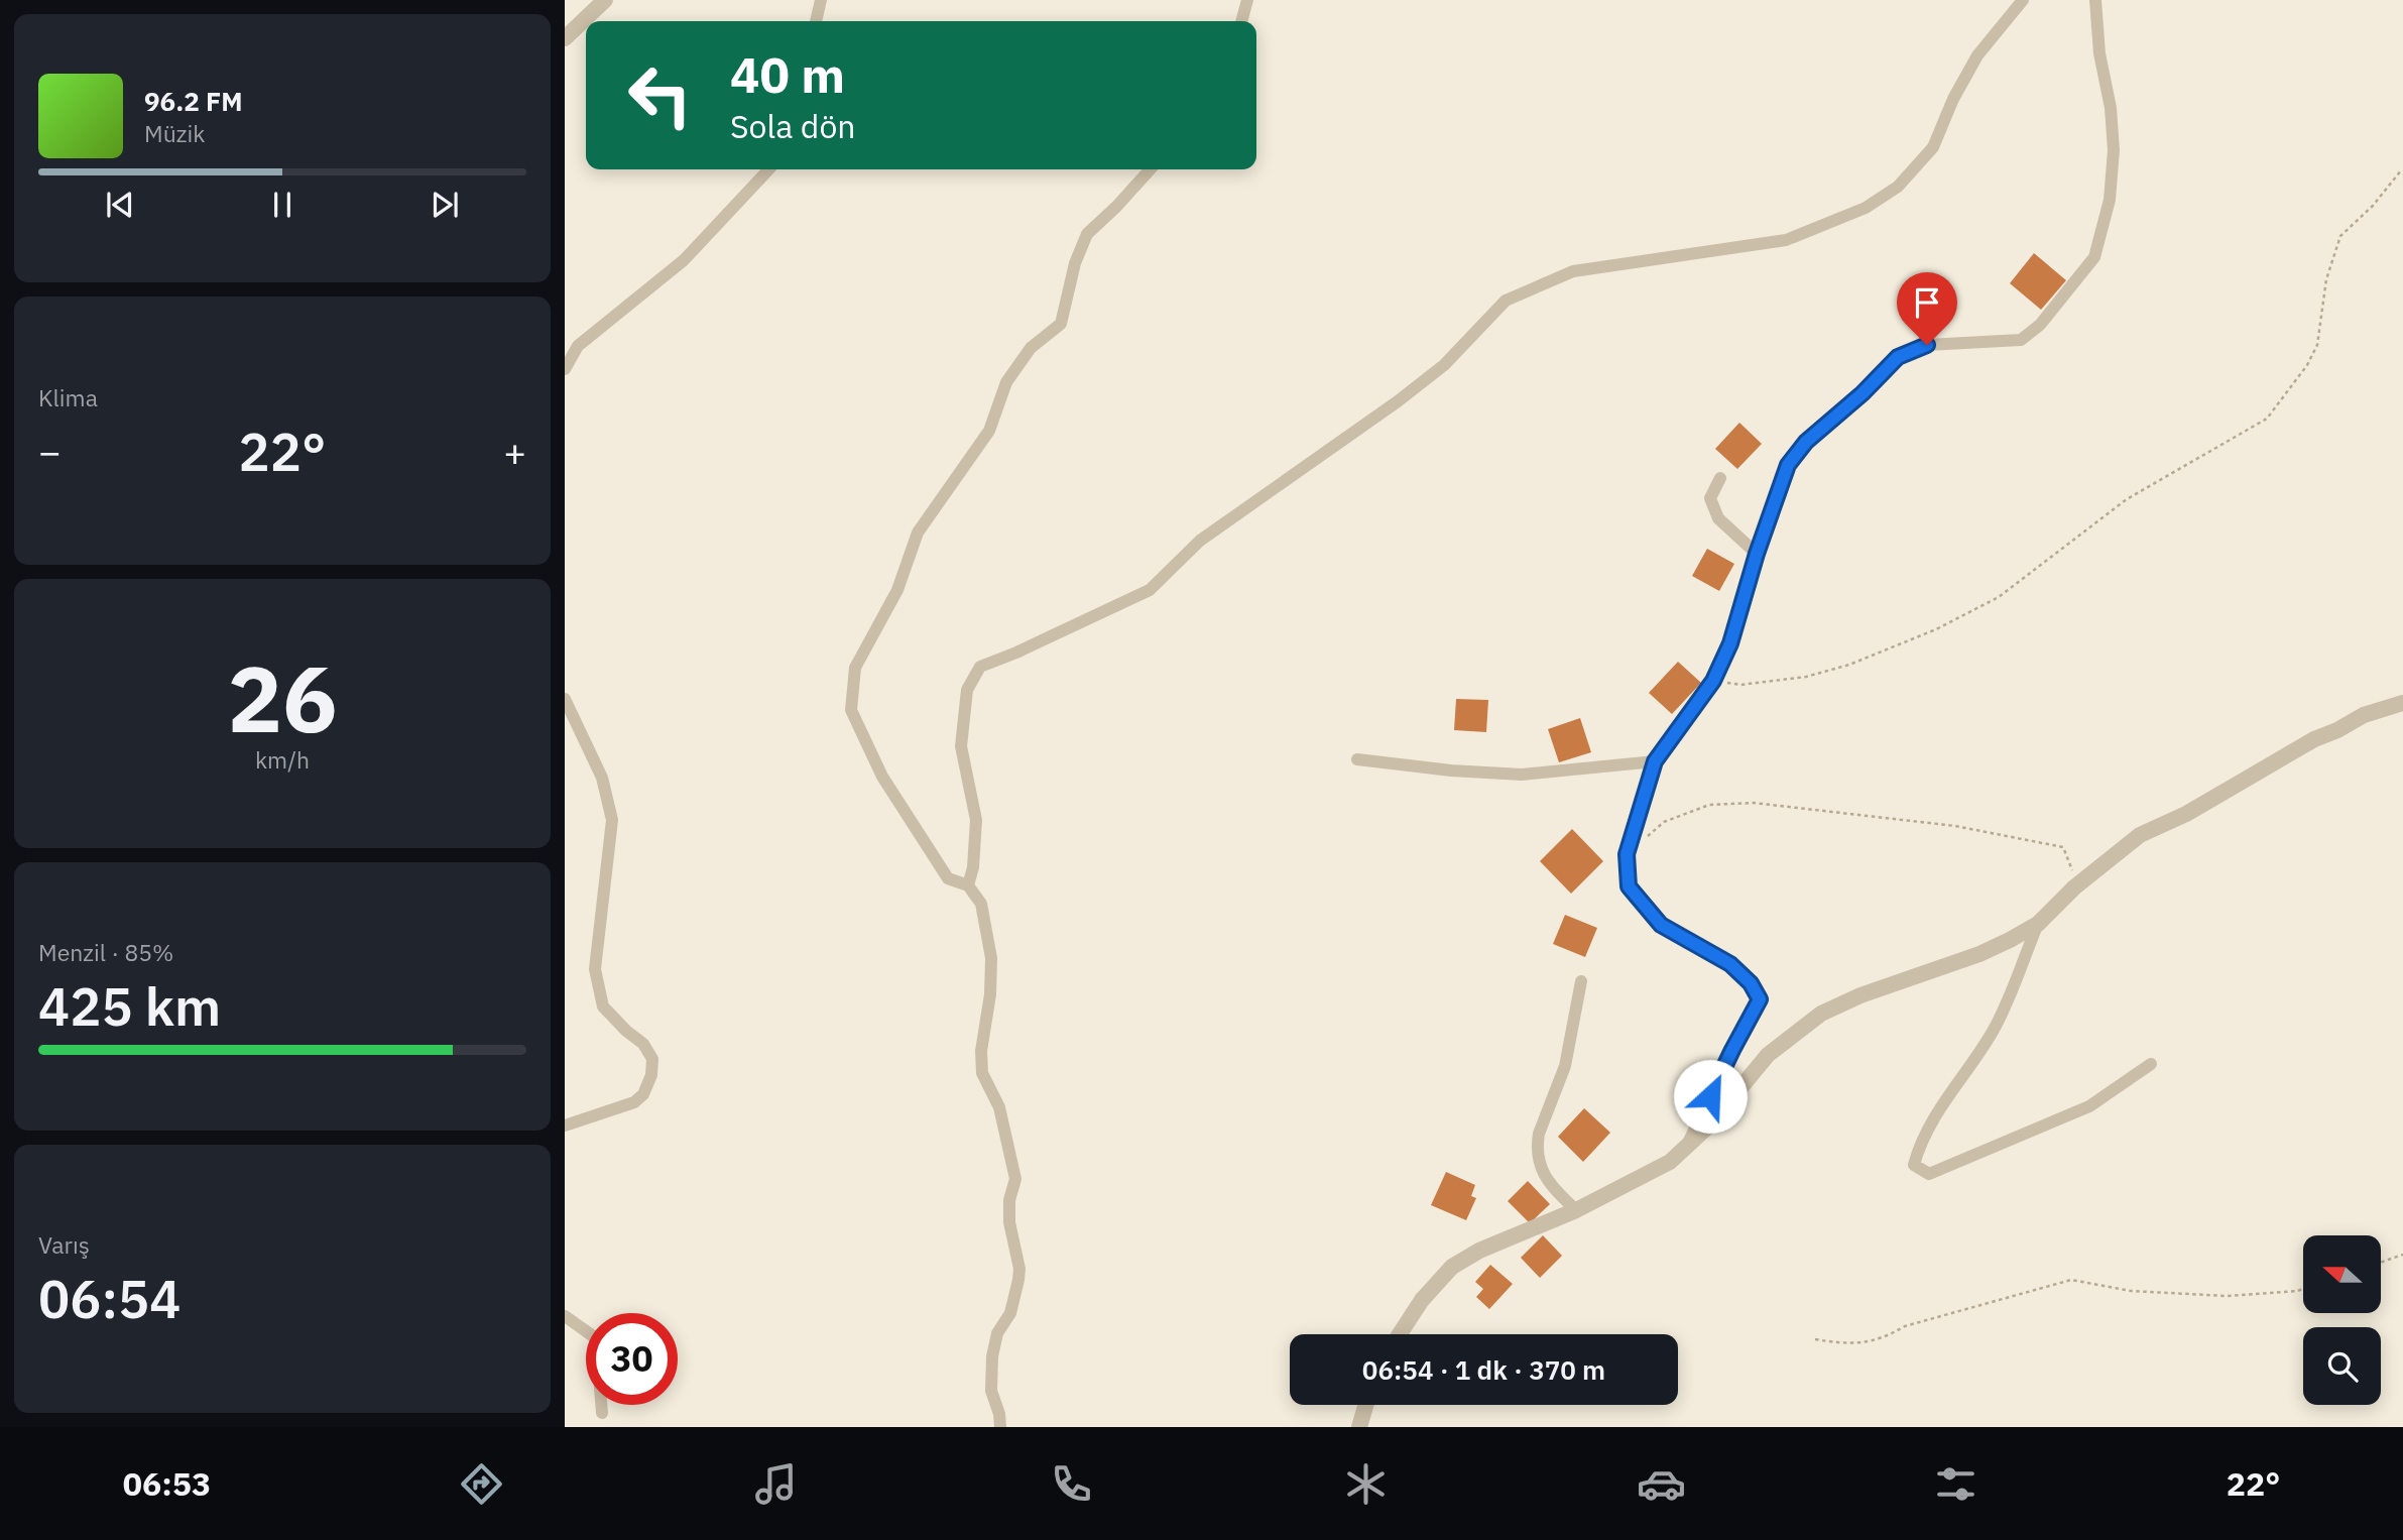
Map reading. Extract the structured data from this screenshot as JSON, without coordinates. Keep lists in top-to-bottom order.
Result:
{
  "north": "left",
  "page": {
    "turn": ["40 m", "Sola dön"],
    "song": ["96.2 FM", "Müzik"],
    "tile": [
      "Klima",
      ["26", "km/h"],
      ["Menzil · 85%", "425 km"],
      ["Varış", "06:54"]
    ],
    "heat": ["−", "22°", "+"],
    "limit": "30",
    "trip": "06:54 · 1 dk · 370 m",
    "tabs": ["06:53", "22°"]
  }
}
